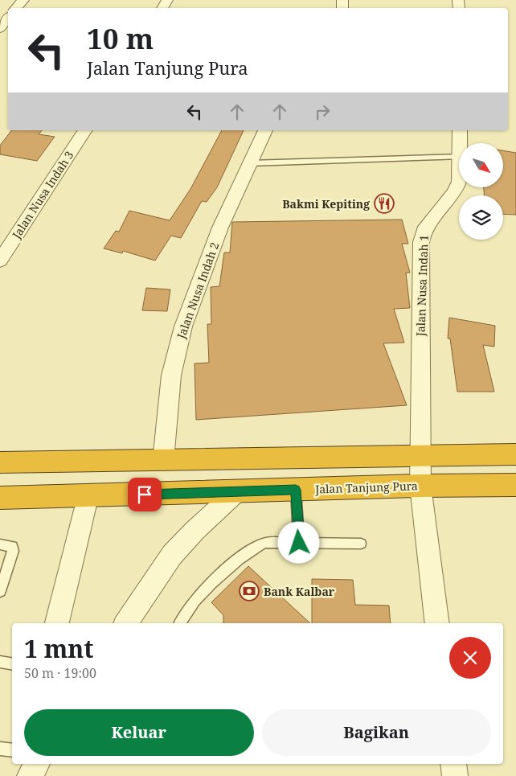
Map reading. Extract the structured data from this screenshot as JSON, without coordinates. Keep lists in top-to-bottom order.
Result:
{
  "streets": {
    "highway": ["Jalan Tanjung Pura"],
    "street": ["Jalan Nusa Indah 3", "Jalan Nusa Indah 1", "Jalan Nusa Indah 2"]
  },
  "crossings": [
    ["Jalan Nusa Indah 1", "Jalan Tanjung Pura"]
  ],
  "places": {
    "restaurant": ["Bakmi Kepiting"],
    "bank": ["Bank Kalbar"]
  },
  "north": "bottom right",
  "page": {
    "turn": ["10 m", "Jalan Tanjung Pura"],
    "heading": ["1 mnt", "50 m · 19:00"],
    "buttons": ["Keluar", "Bagikan"]
  }
}
